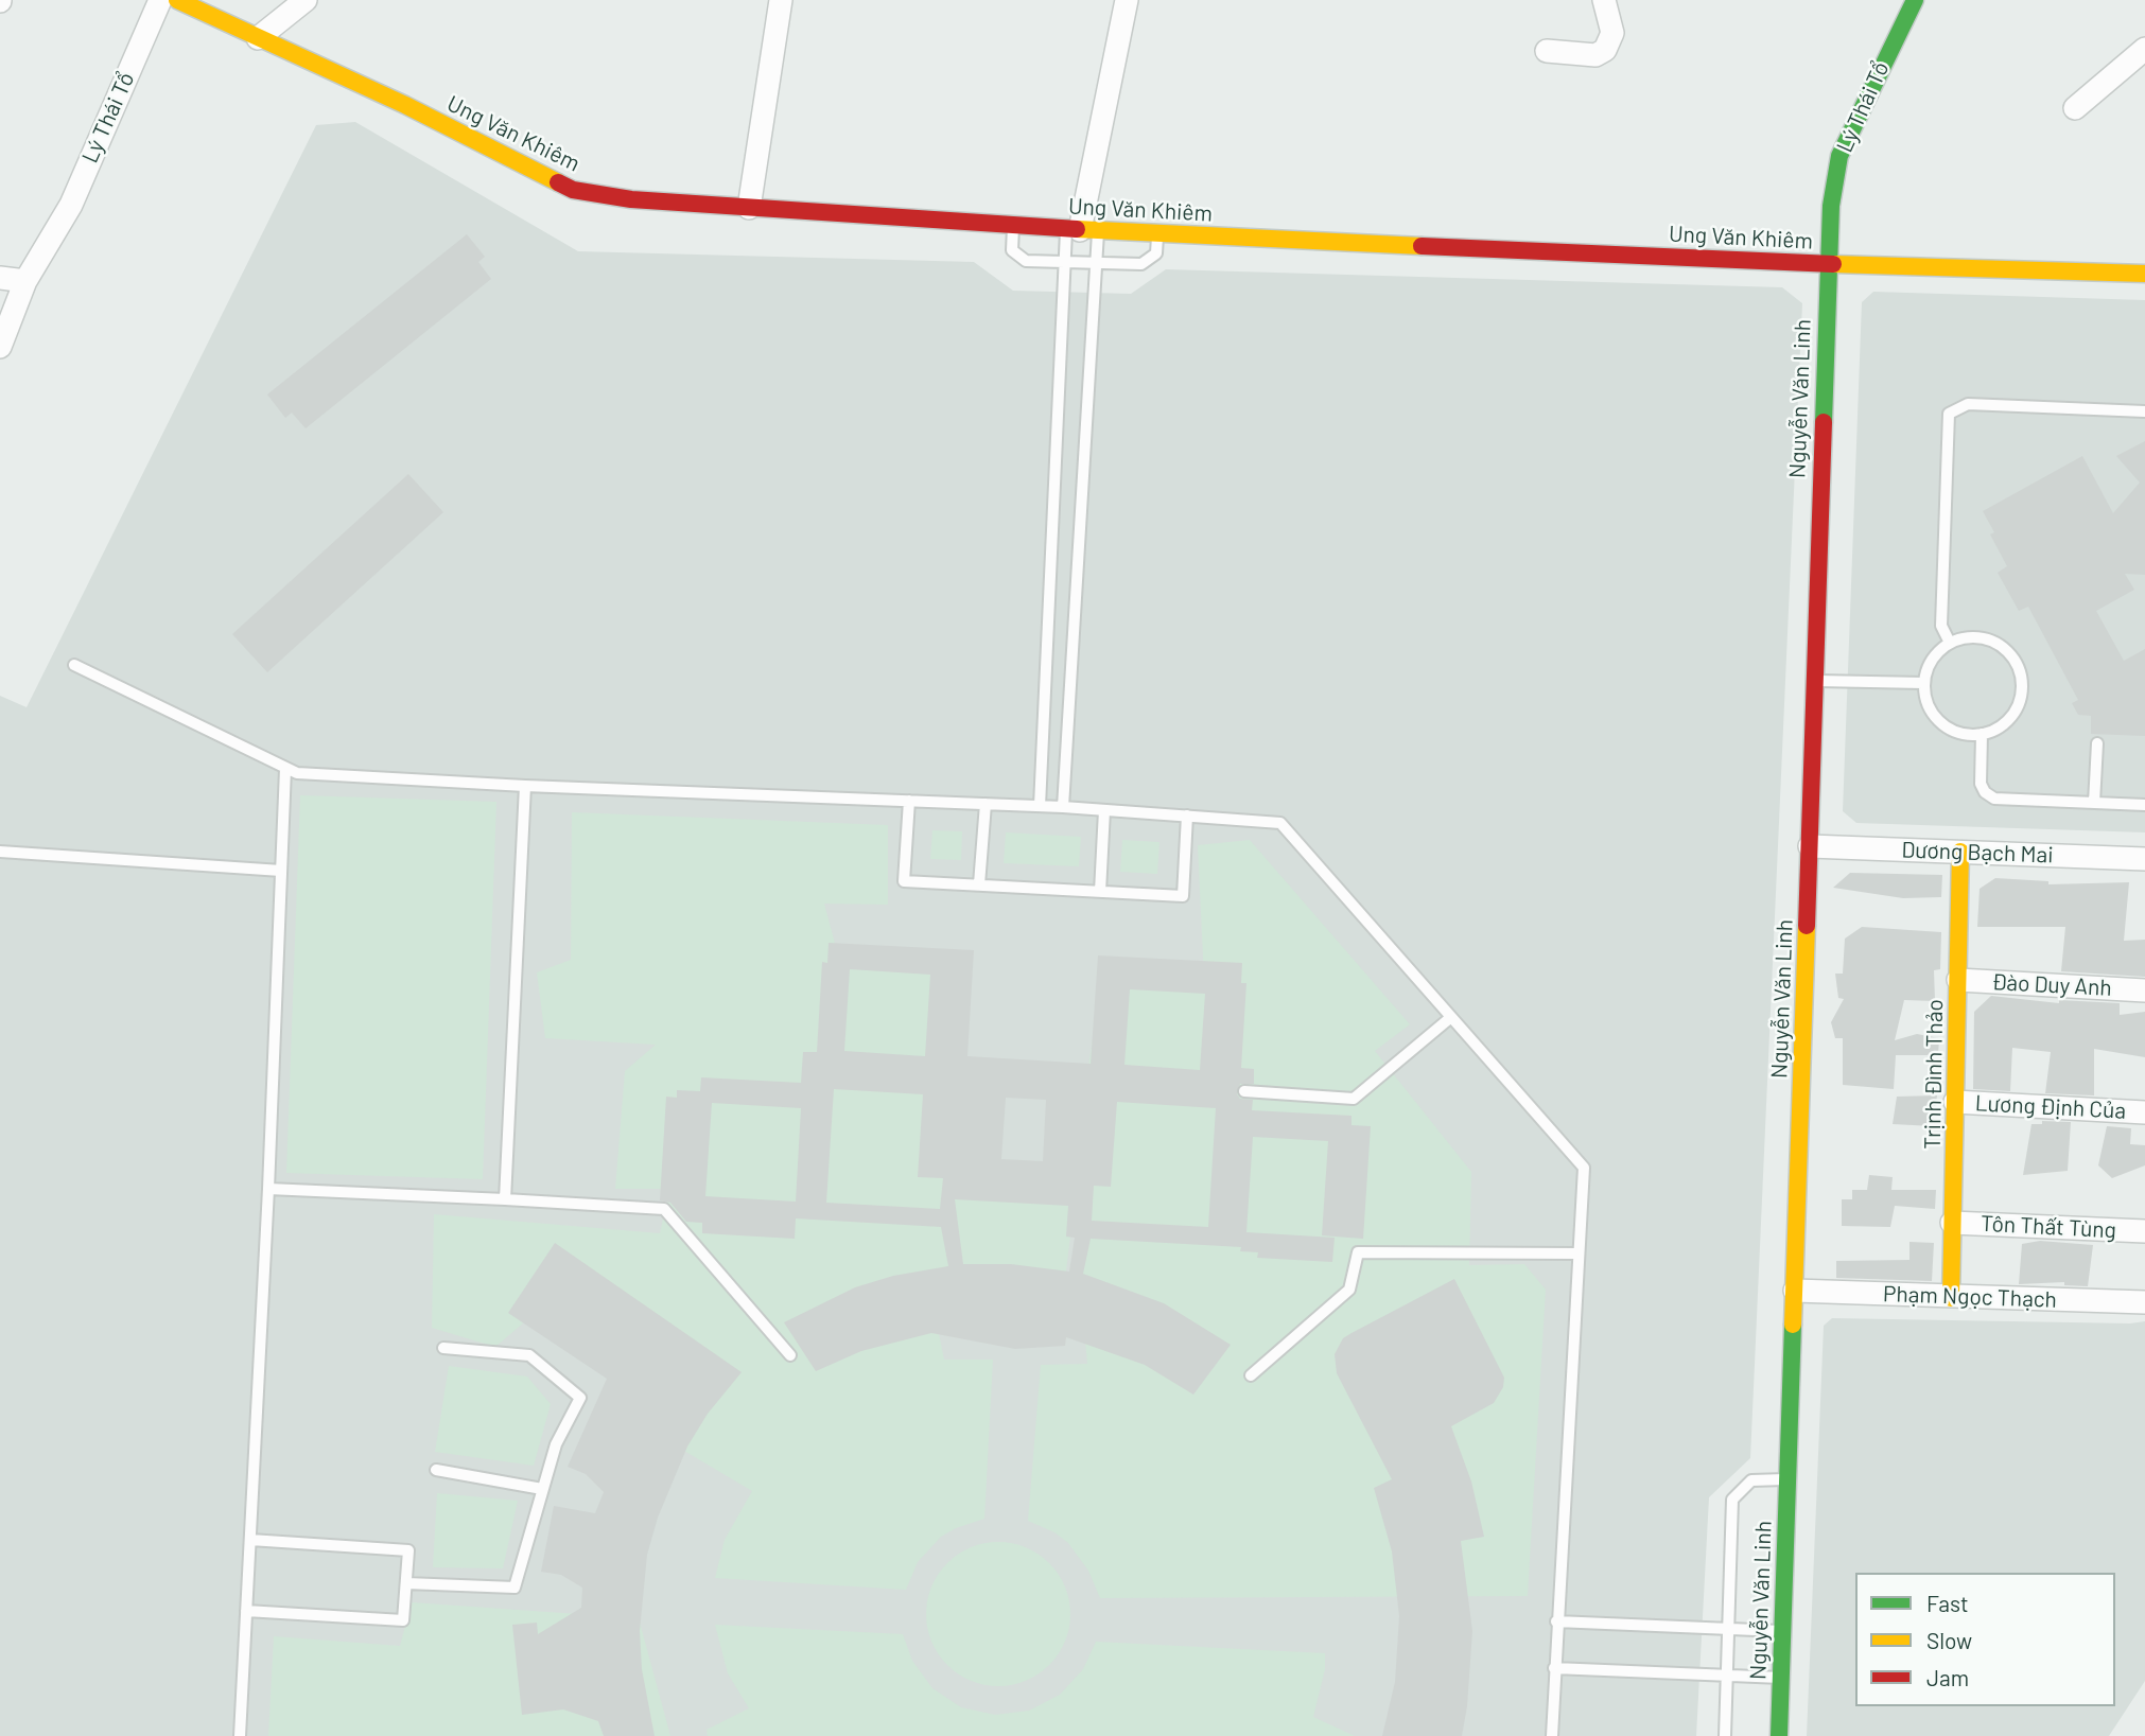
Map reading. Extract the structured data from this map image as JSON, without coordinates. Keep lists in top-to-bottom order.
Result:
{
  "streets": {
    "street": [
      "Lý Thái Tổ",
      "Ung Văn Khiêm",
      "Nguyễn Văn Linh",
      "Dương Bạch Mai",
      "Đào Duy Anh",
      "Trịnh Đình Thảo",
      "Lương Định Của",
      "Tôn Thất Tùng",
      "Phạm Ngọc Thạch"
    ]
  },
  "crossings": [
    ["Lý Thái Tổ", "Ung Văn Khiêm"],
    ["Lý Thái Tổ", "Nguyễn Văn Linh"],
    ["Ung Văn Khiêm", "Nguyễn Văn Linh"],
    ["Nguyễn Văn Linh", "Dương Bạch Mai"],
    ["Nguyễn Văn Linh", "Phạm Ngọc Thạch"],
    ["Dương Bạch Mai", "Trịnh Đình Thảo"],
    ["Đào Duy Anh", "Trịnh Đình Thảo"],
    ["Trịnh Đình Thảo", "Lương Định Của"],
    ["Trịnh Đình Thảo", "Tôn Thất Tùng"],
    ["Trịnh Đình Thảo", "Phạm Ngọc Thạch"]
  ],
  "legend": ["Fast", "Slow", "Jam"]
}
